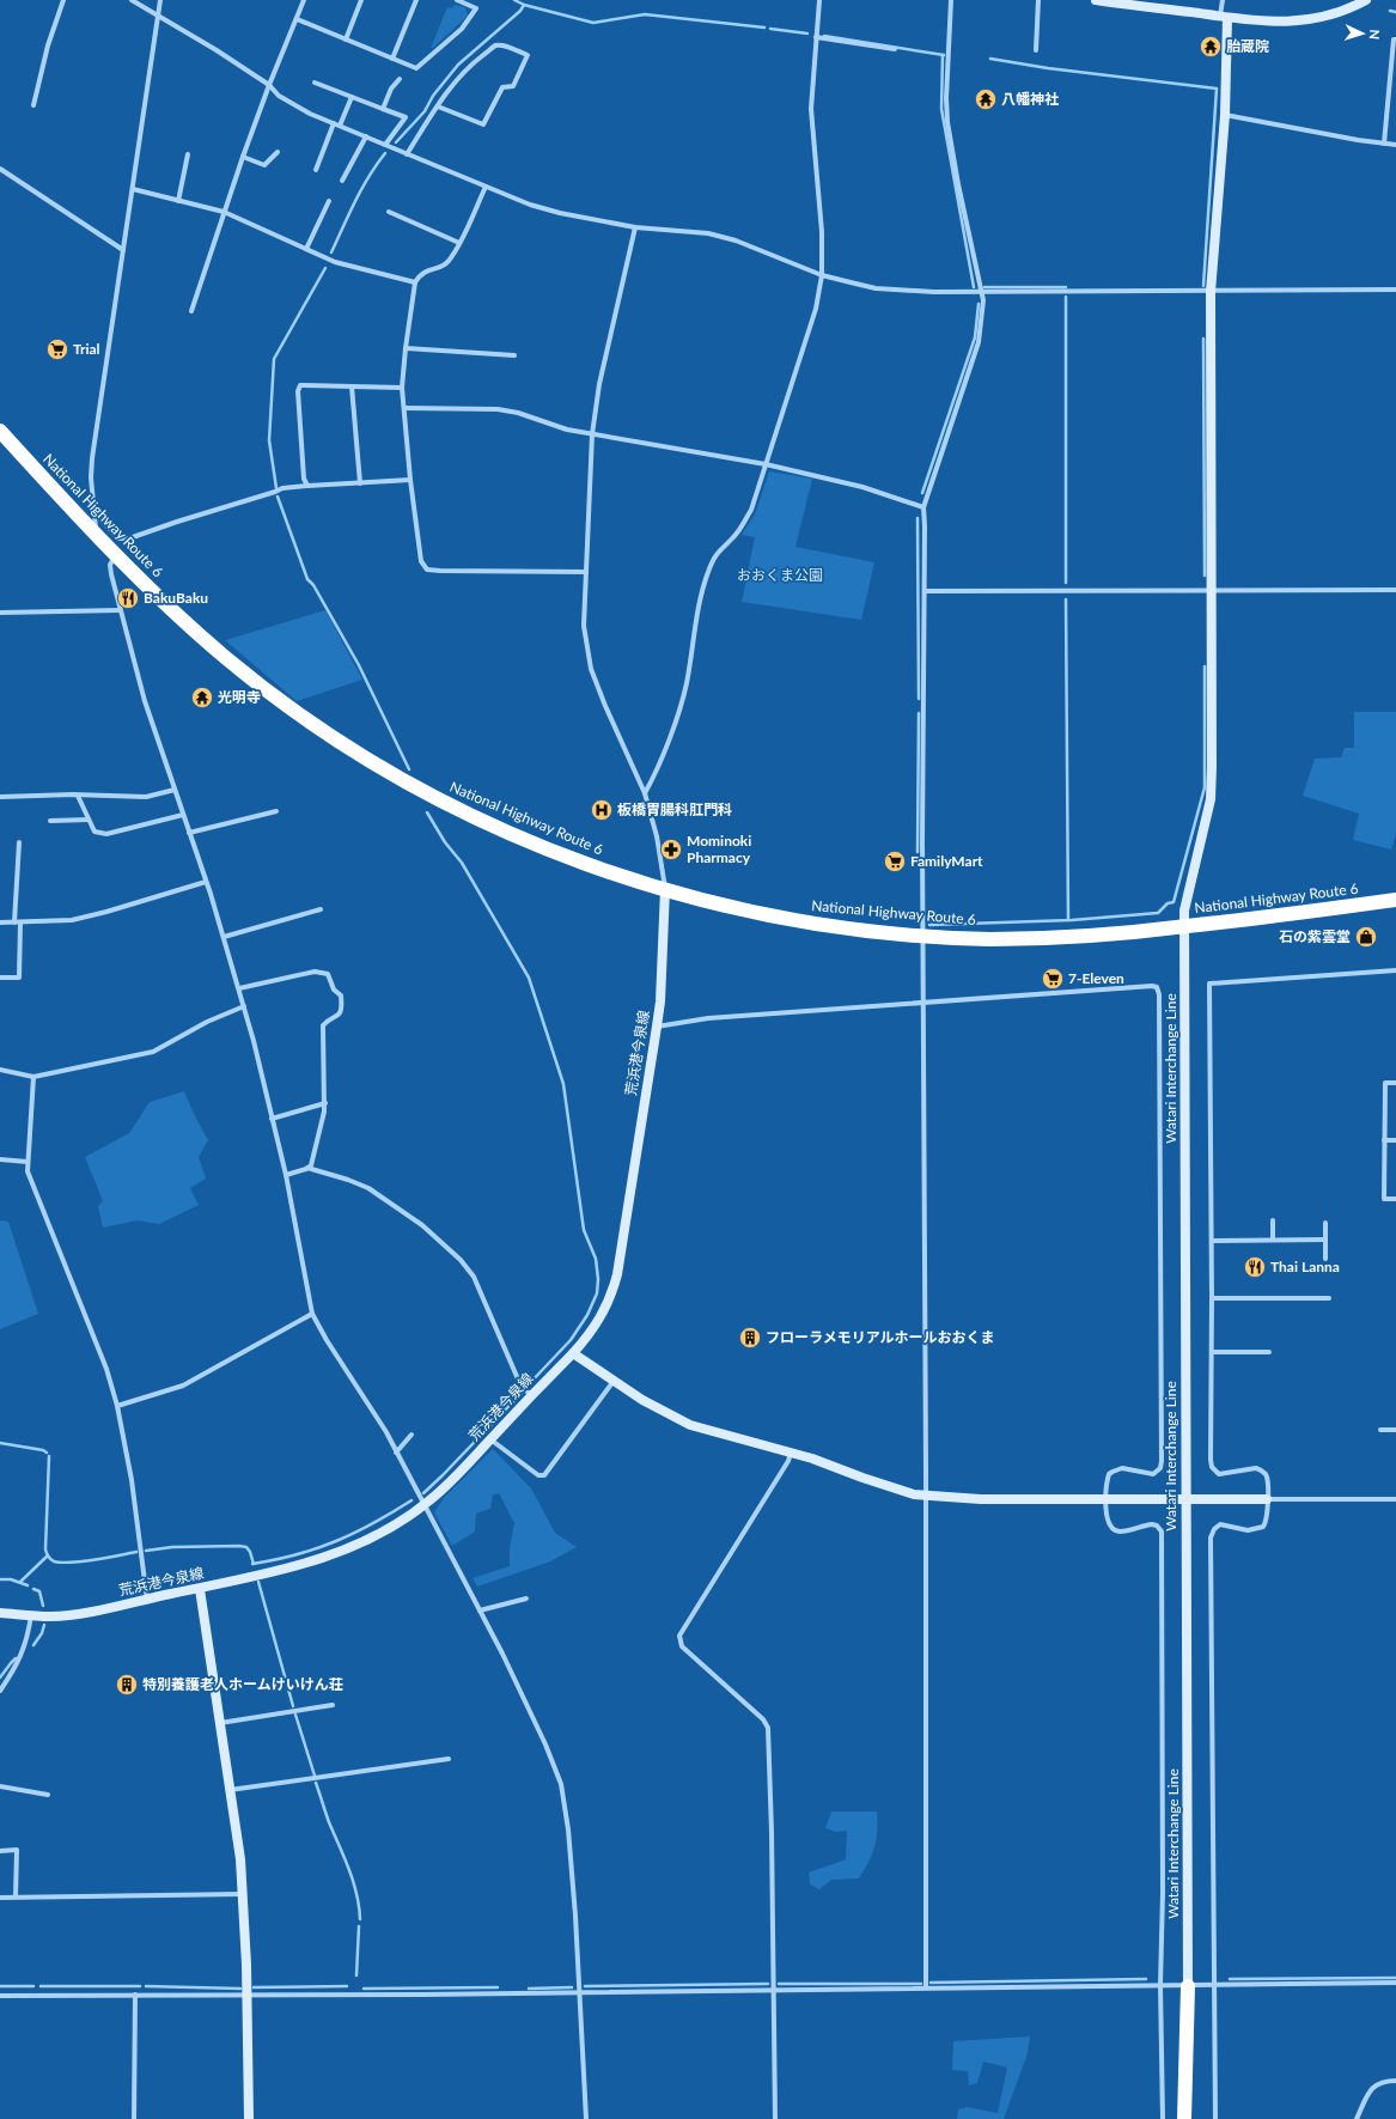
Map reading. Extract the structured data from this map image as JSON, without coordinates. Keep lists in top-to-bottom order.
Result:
{
  "streets": {
    "highway": ["National Highway Route 6"],
    "street": ["荒浜港今泉線", "Watari Interchange Line"]
  },
  "crossings": [
    ["National Highway Route 6", "荒浜港今泉線"],
    ["National Highway Route 6", "Watari Interchange Line"]
  ],
  "parks": ["おおくま公園"],
  "places": {
    "temple": ["胎蔵院", "八幡神社", "光明寺"],
    "supermarket": ["Trial", "FamilyMart", "7-Eleven"],
    "restaurant": ["BakuBaku", "Thai Lanna"],
    "hospital": ["板橋胃腸科肛門科"],
    "pharmacy": ["Mominoki Pharmacy"],
    "shop": ["石の紫雲堂"],
    "building": ["フローラメモリアルホールおおくま", "特別養護老人ホームけいけん荘"]
  },
  "north": "right"
}
